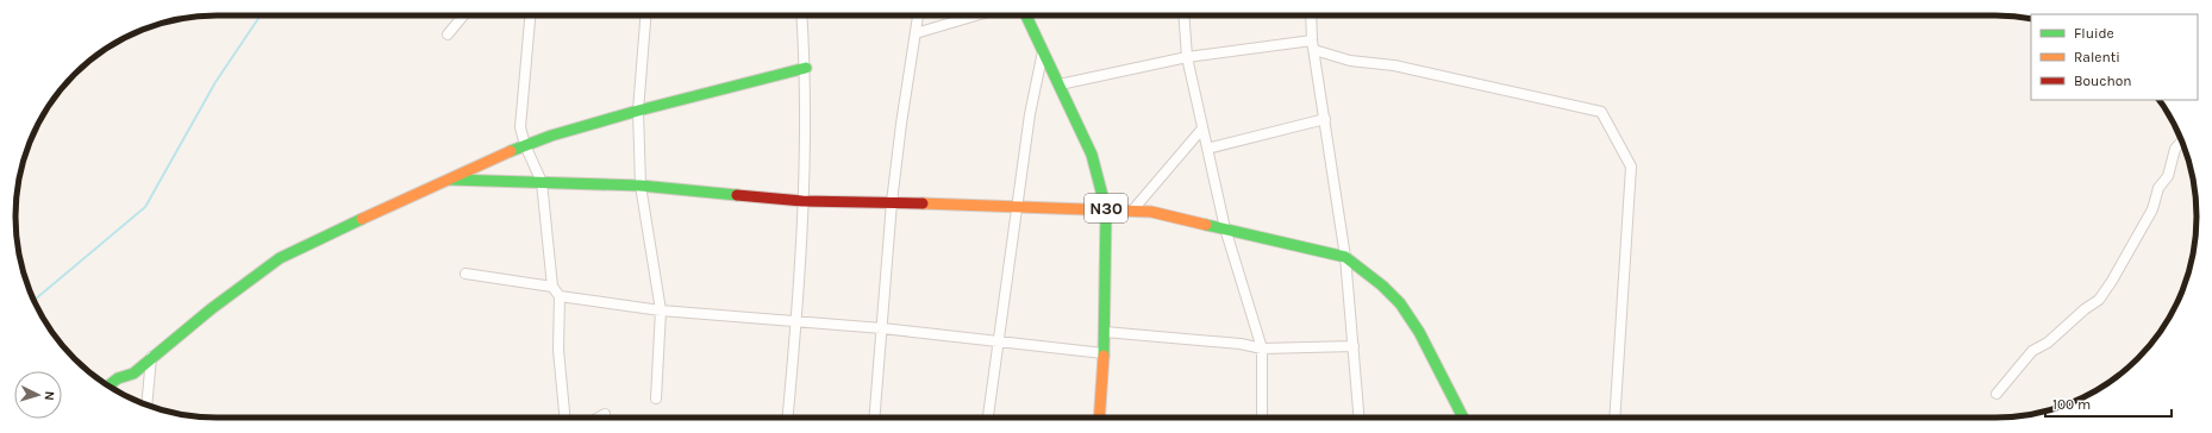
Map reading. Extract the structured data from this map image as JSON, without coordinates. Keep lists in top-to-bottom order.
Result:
{
  "streets": {
    "street": ["N30"]
  },
  "legend": ["Fluide", "Ralenti", "Bouchon"],
  "scale_bar": "100 m",
  "north": "right"
}
